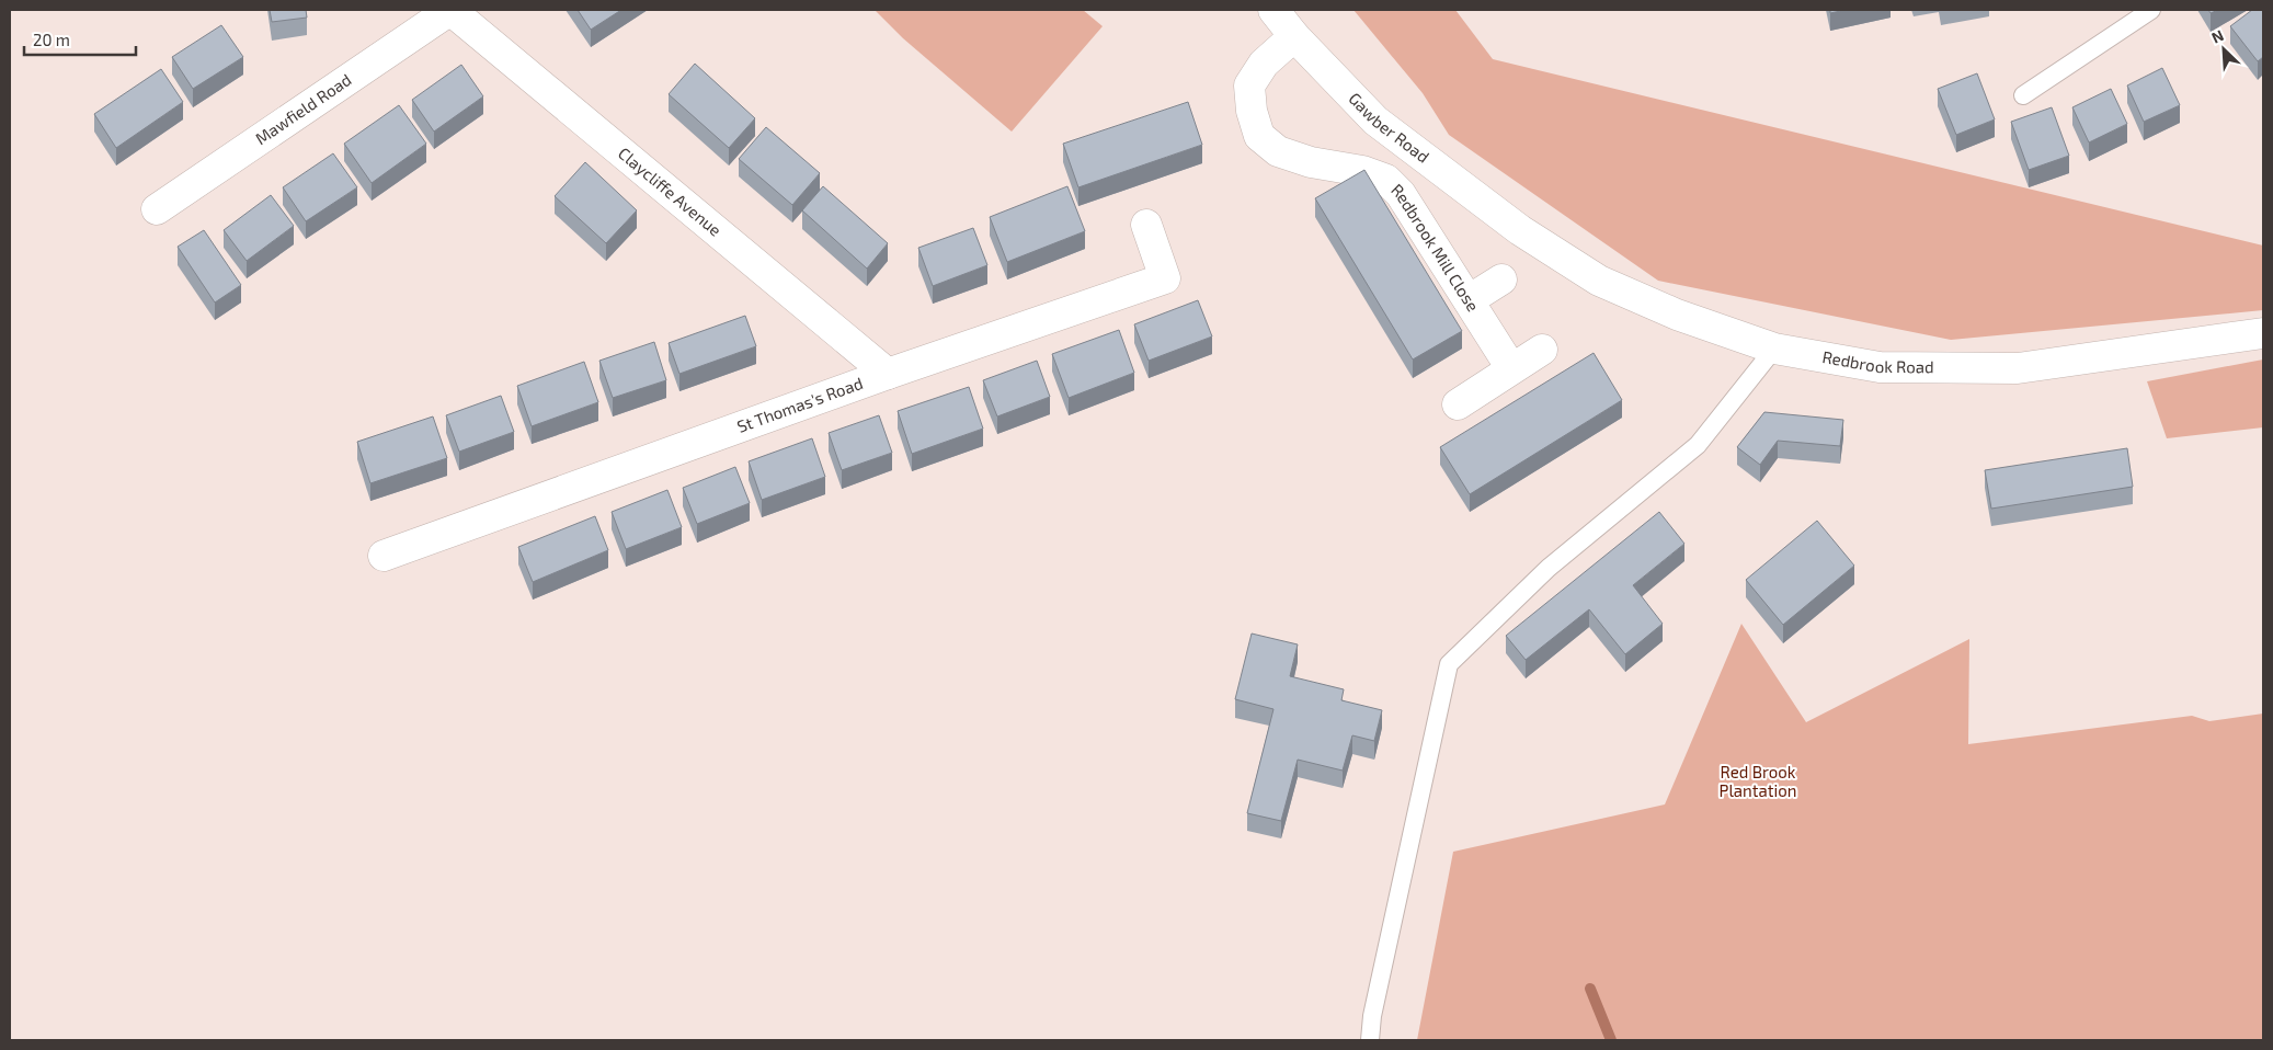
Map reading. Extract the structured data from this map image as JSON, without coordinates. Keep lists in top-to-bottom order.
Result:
{
  "streets": {
    "street": [
      "Mawfield Road",
      "Gawber Road",
      "Claycliffe Avenue",
      "Redbrook Mill Close",
      "Redbrook Road",
      "St Thomas's Road"
    ]
  },
  "crossings": [
    ["Mawfield Road", "Claycliffe Avenue"],
    ["Gawber Road", "Redbrook Mill Close"],
    ["Gawber Road", "Redbrook Road"],
    ["Claycliffe Avenue", "St Thomas's Road"]
  ],
  "parks": ["Red Brook Plantation"],
  "scale_bar": "20 m",
  "north": "top left"
}
